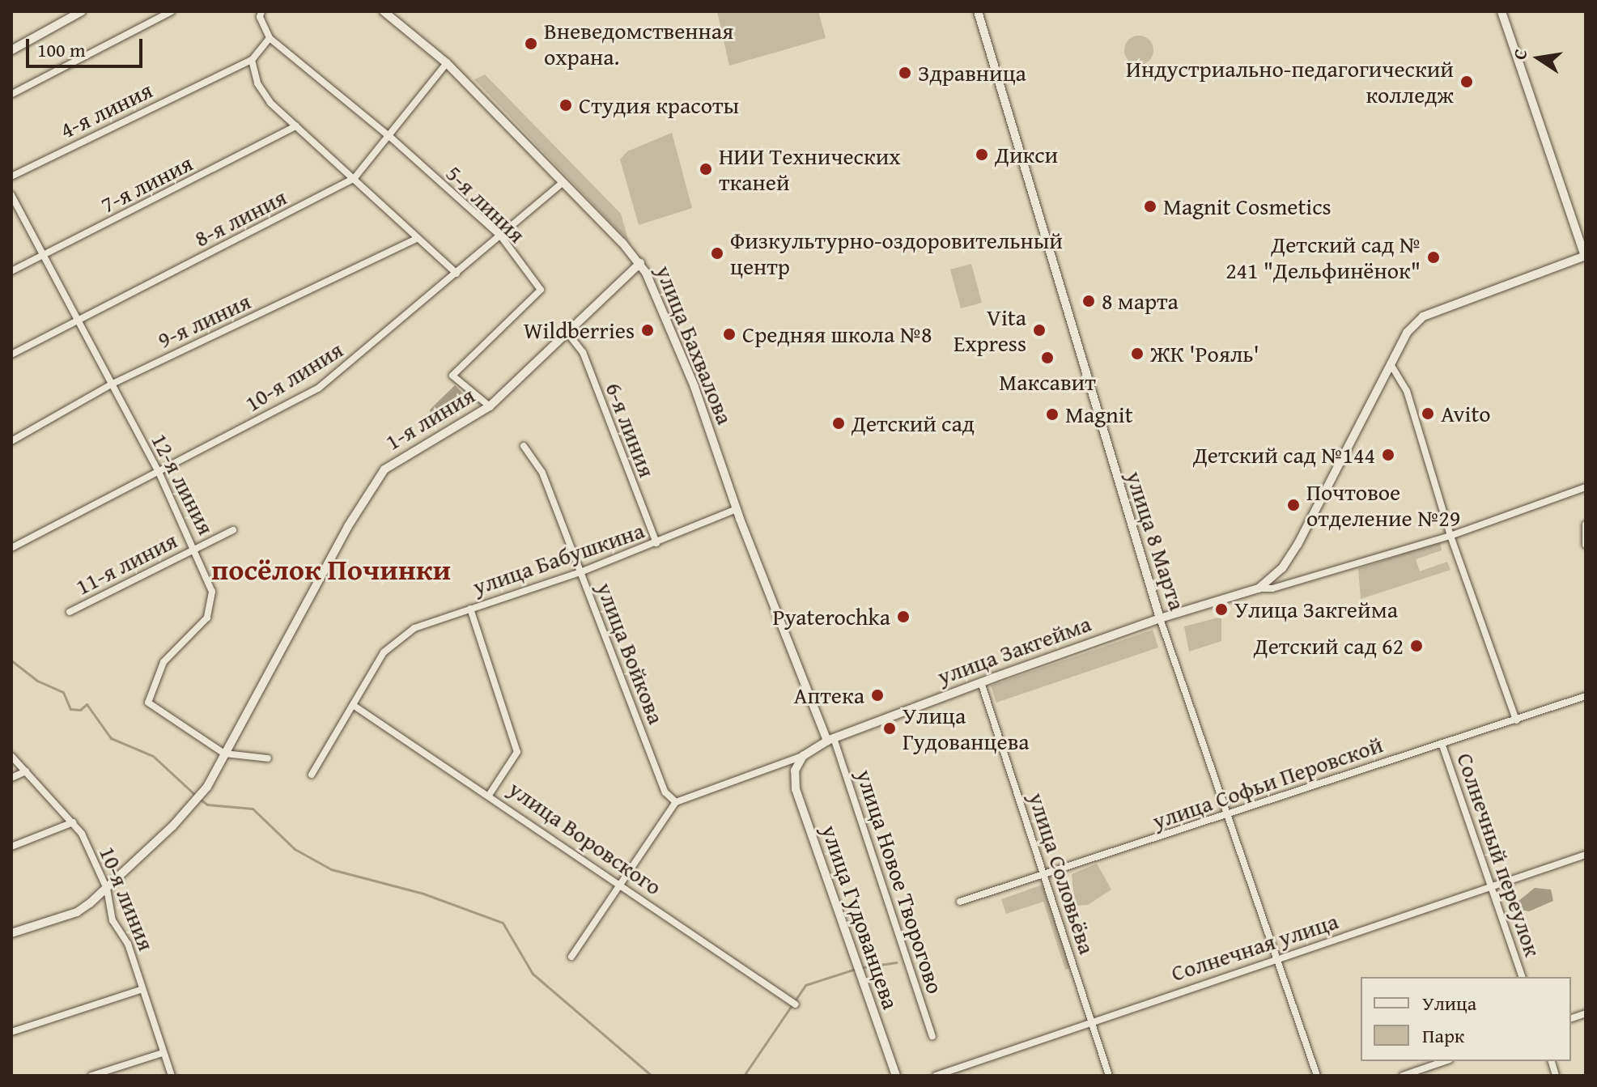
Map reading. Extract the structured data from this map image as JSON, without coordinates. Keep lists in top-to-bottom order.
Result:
{
  "streets": {
    "street": [
      "4-я линия",
      "7-я линия",
      "5-я линия",
      "8-я линия",
      "9-я линия",
      "улица Бахвалова",
      "10-я линия",
      "1-я линия",
      "6-я линия",
      "12-я линия",
      "улица 8 Марта",
      "улица Бабушкина",
      "11-я линия",
      "улица Закгейма",
      "улица Войкова",
      "улица Софьи Перовской",
      "улица Воровского",
      "Солнечный переулок",
      "улица Соловьёва",
      "улица Новое Творогово",
      "улица Гудованцева",
      "Солнечная улица"
    ]
  },
  "crossings": [
    ["7-я линия", "12-я линия"],
    ["5-я линия", "8-я линия"],
    ["5-я линия", "10-я линия"],
    ["5-я линия", "1-я линия"],
    ["8-я линия", "улица Бахвалова"],
    ["8-я линия", "12-я линия"],
    ["9-я линия", "12-я линия"],
    ["улица Бахвалова", "10-я линия"],
    ["улица Бахвалова", "1-я линия"],
    ["улица Бахвалова", "улица Бабушкина"],
    ["улица Бахвалова", "улица Закгейма"],
    ["улица Бахвалова", "улица Новое Творогово"],
    ["10-я линия", "1-я линия"],
    ["10-я линия", "12-я линия"],
    ["1-я линия", "6-я линия"],
    ["1-я линия", "12-я линия"],
    ["6-я линия", "улица Бабушкина"],
    ["12-я линия", "11-я линия"],
    ["улица 8 Марта", "улица Закгейма"],
    ["улица 8 Марта", "улица Софьи Перовской"],
    ["улица 8 Марта", "Солнечная улица"],
    ["улица Бабушкина", "улица Войкова"],
    ["улица Бабушкина", "улица Воровского"],
    ["улица Закгейма", "улица Соловьёва"],
    ["улица Закгейма", "улица Новое Творогово"],
    ["улица Закгейма", "улица Гудованцева"],
    ["улица Софьи Перовской", "Солнечный переулок"],
    ["улица Софьи Перовской", "улица Соловьёва"],
    ["Солнечный переулок", "Солнечная улица"],
    ["улица Соловьёва", "Солнечная улица"]
  ],
  "districts": ["посёлок Починки"],
  "places": [
    "Вневедомственная охрана.",
    "Здравница",
    "Индустриально-педагогический колледж",
    "Студия красоты",
    "Дикси",
    "НИИ Технических тканей",
    "Magnit Cosmetics",
    "Физкультурно-оздоровительный центр",
    "Детский сад № 241 \"Дельфинёнок\"",
    "8 марта",
    "Wildberries",
    "Vita Express",
    "Средняя школа №8",
    "ЖК 'Рояль'",
    "Максавит",
    "Avito",
    "Magnit",
    "Детский сад",
    "Детский сад №144",
    "Почтовое отделение №29",
    "Улица Закгейма",
    "Pyaterochka",
    "Детский сад 62",
    "Аптека",
    "Улица Гудованцева"
  ],
  "legend": ["Улица", "Парк"],
  "scale_bar": "100 m",
  "north": "left"
}
